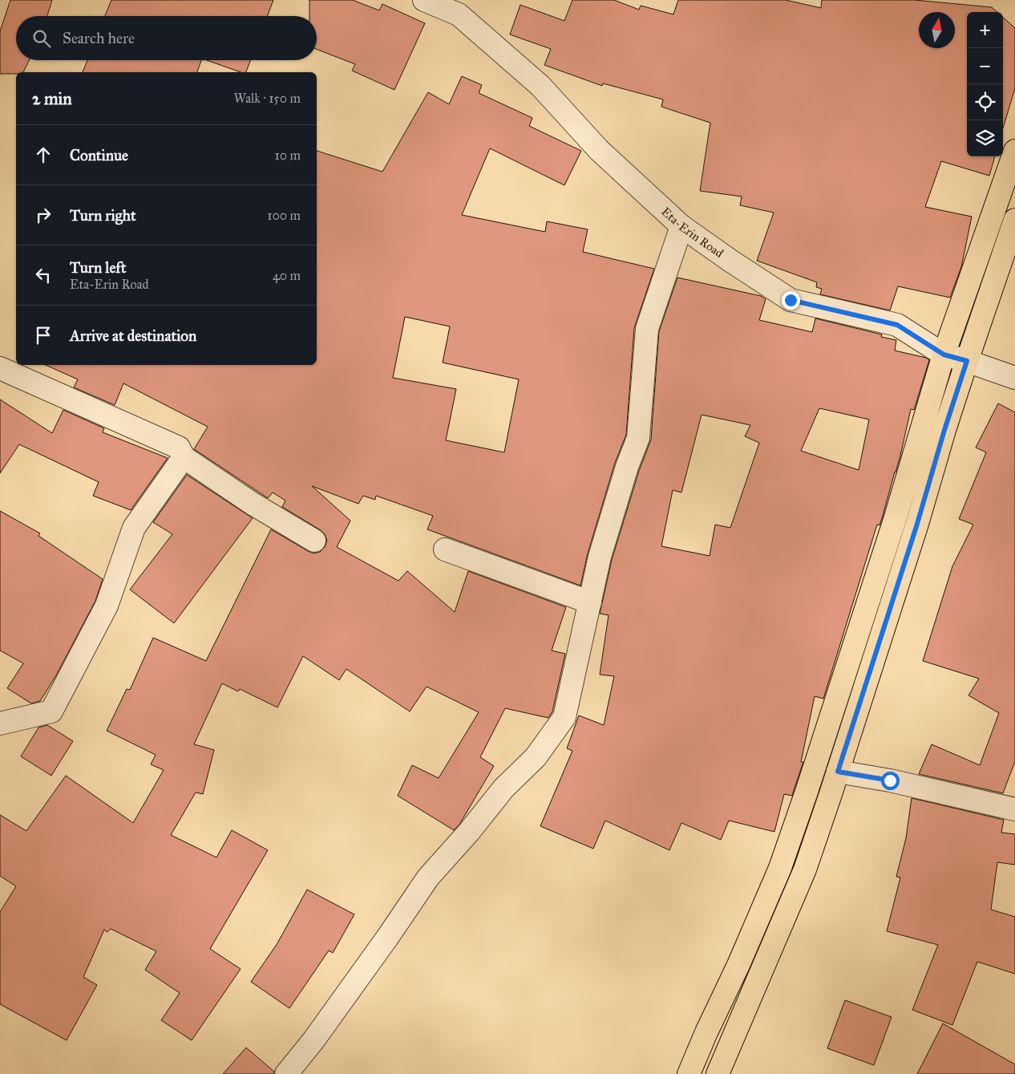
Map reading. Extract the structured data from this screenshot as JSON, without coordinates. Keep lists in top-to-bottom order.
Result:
{
  "streets": {
    "street": ["Eta-Erin Road"]
  },
  "north": "top",
  "page": {
    "map_buttons": ["+", "−"],
    "search": "Search here",
    "heading": ["2 min", "Walk · 150 m"],
    "list": [
      ["Continue", "10 m"],
      ["Turn right", "100 m"],
      ["Turn left", "Eta-Erin Road", "40 m"],
      "Arrive at destination"
    ]
  }
}
